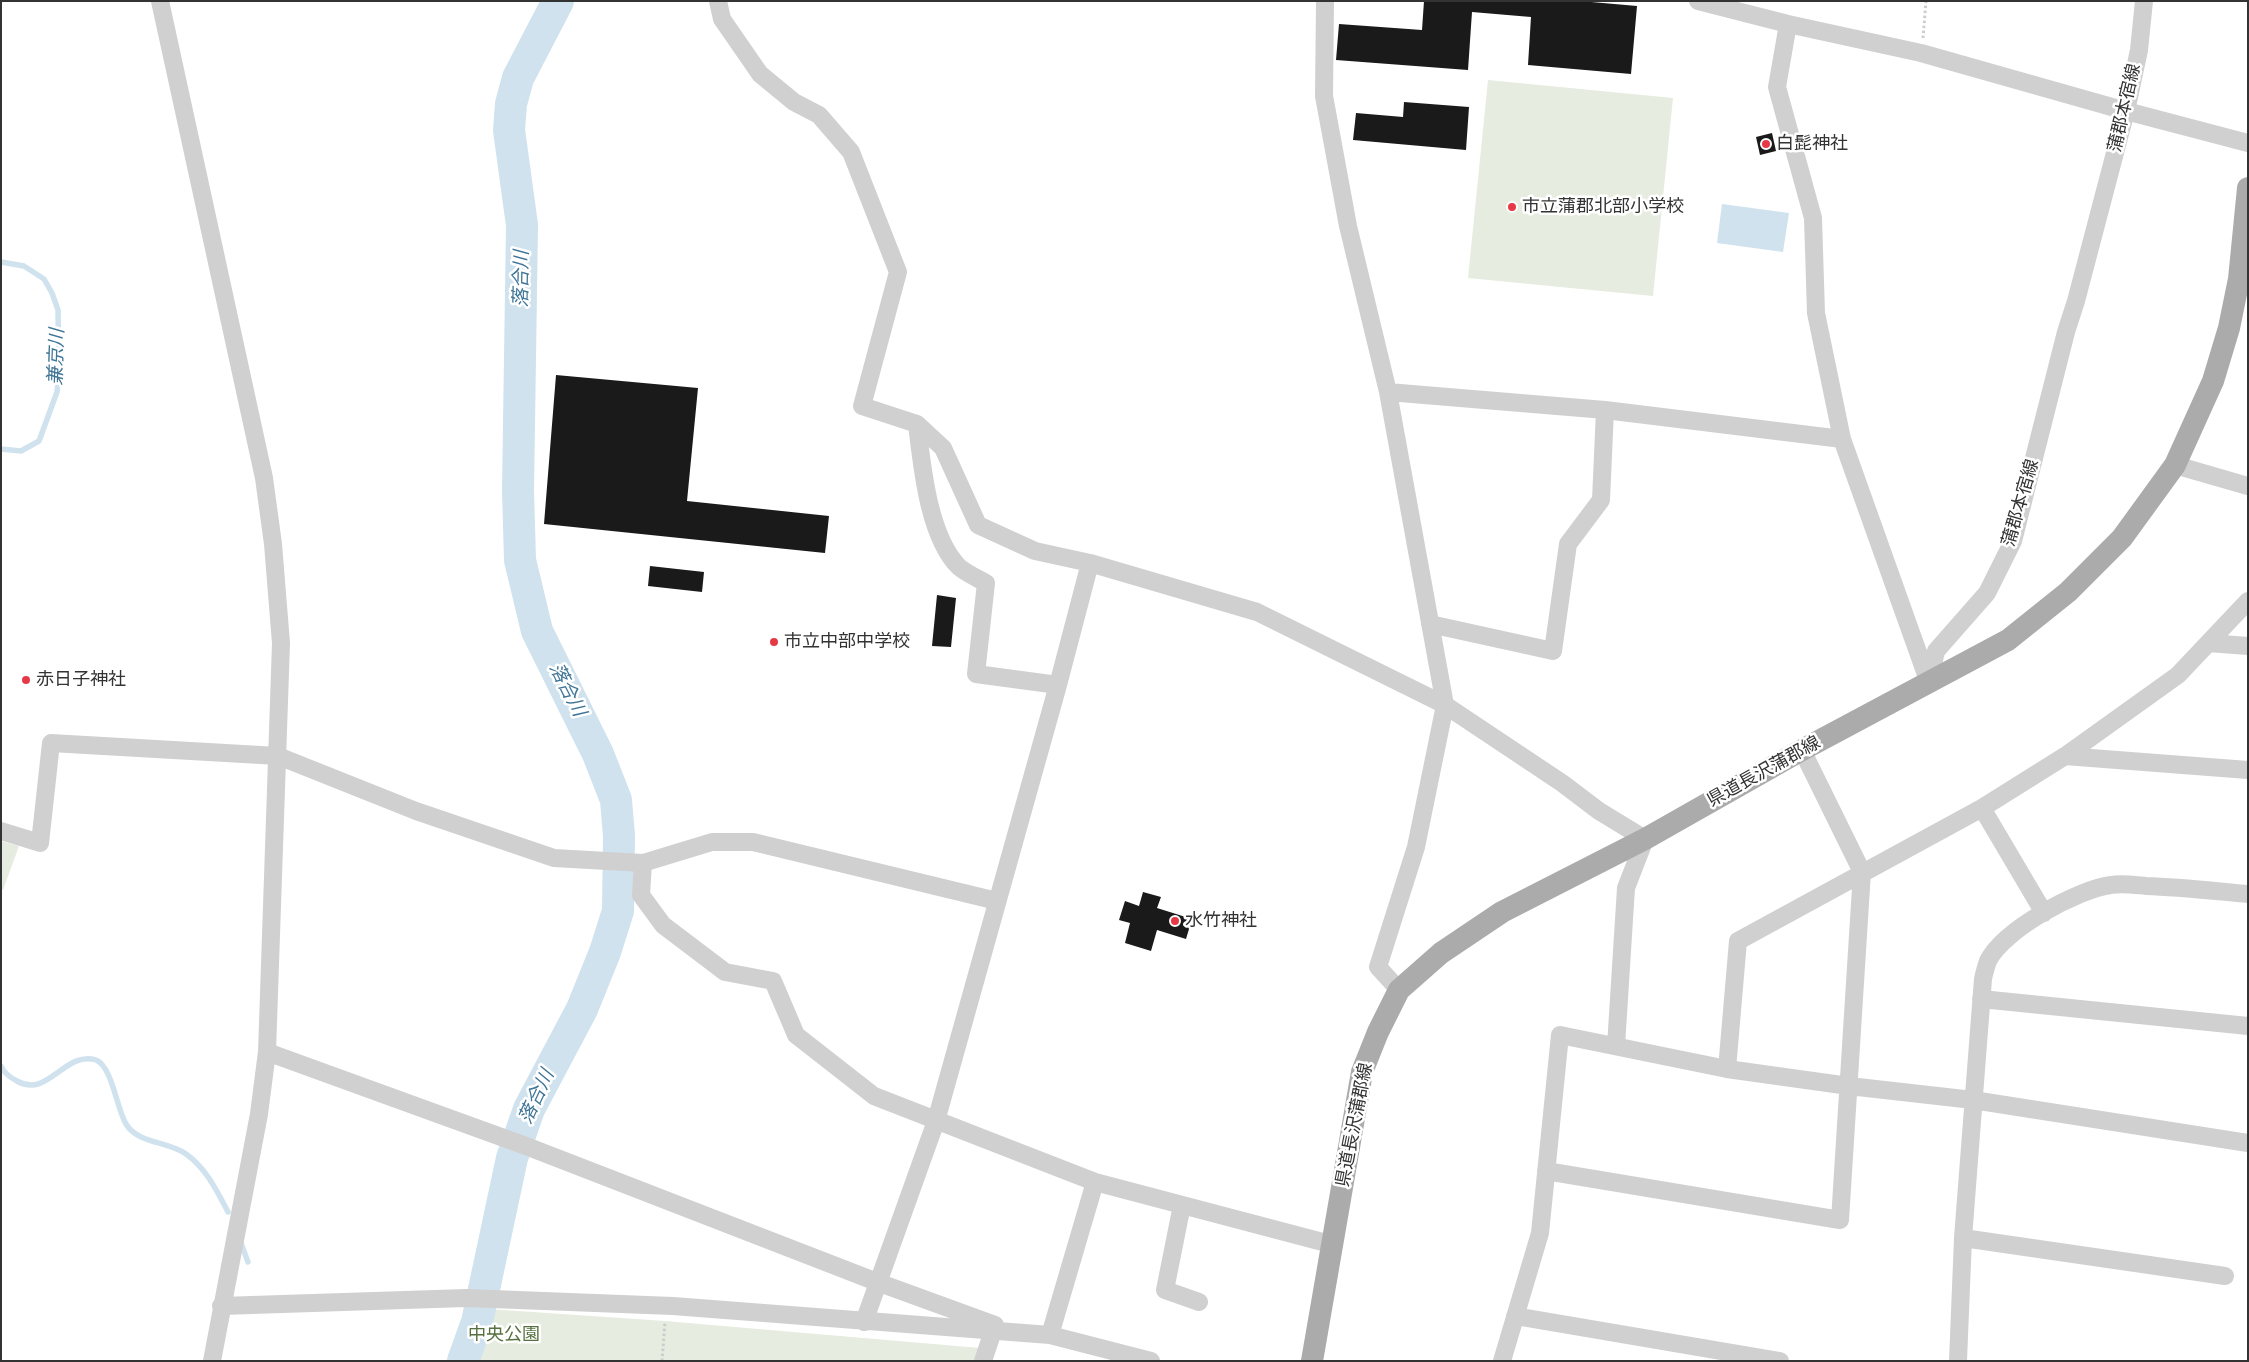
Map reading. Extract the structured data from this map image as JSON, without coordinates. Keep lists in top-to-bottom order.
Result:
{
  "streets": {
    "main road": ["県道長沢蒲郡線"],
    "street": ["蒲郡本宿線"]
  },
  "crossings": [
    ["蒲郡本宿線", "県道長沢蒲郡線"]
  ],
  "water": ["落合川", "兼京川"],
  "parks": ["中央公園"],
  "places": [
    "白髭神社",
    "市立蒲郡北部小学校",
    "市立中部中学校",
    "赤日子神社",
    "水竹神社"
  ]
}
